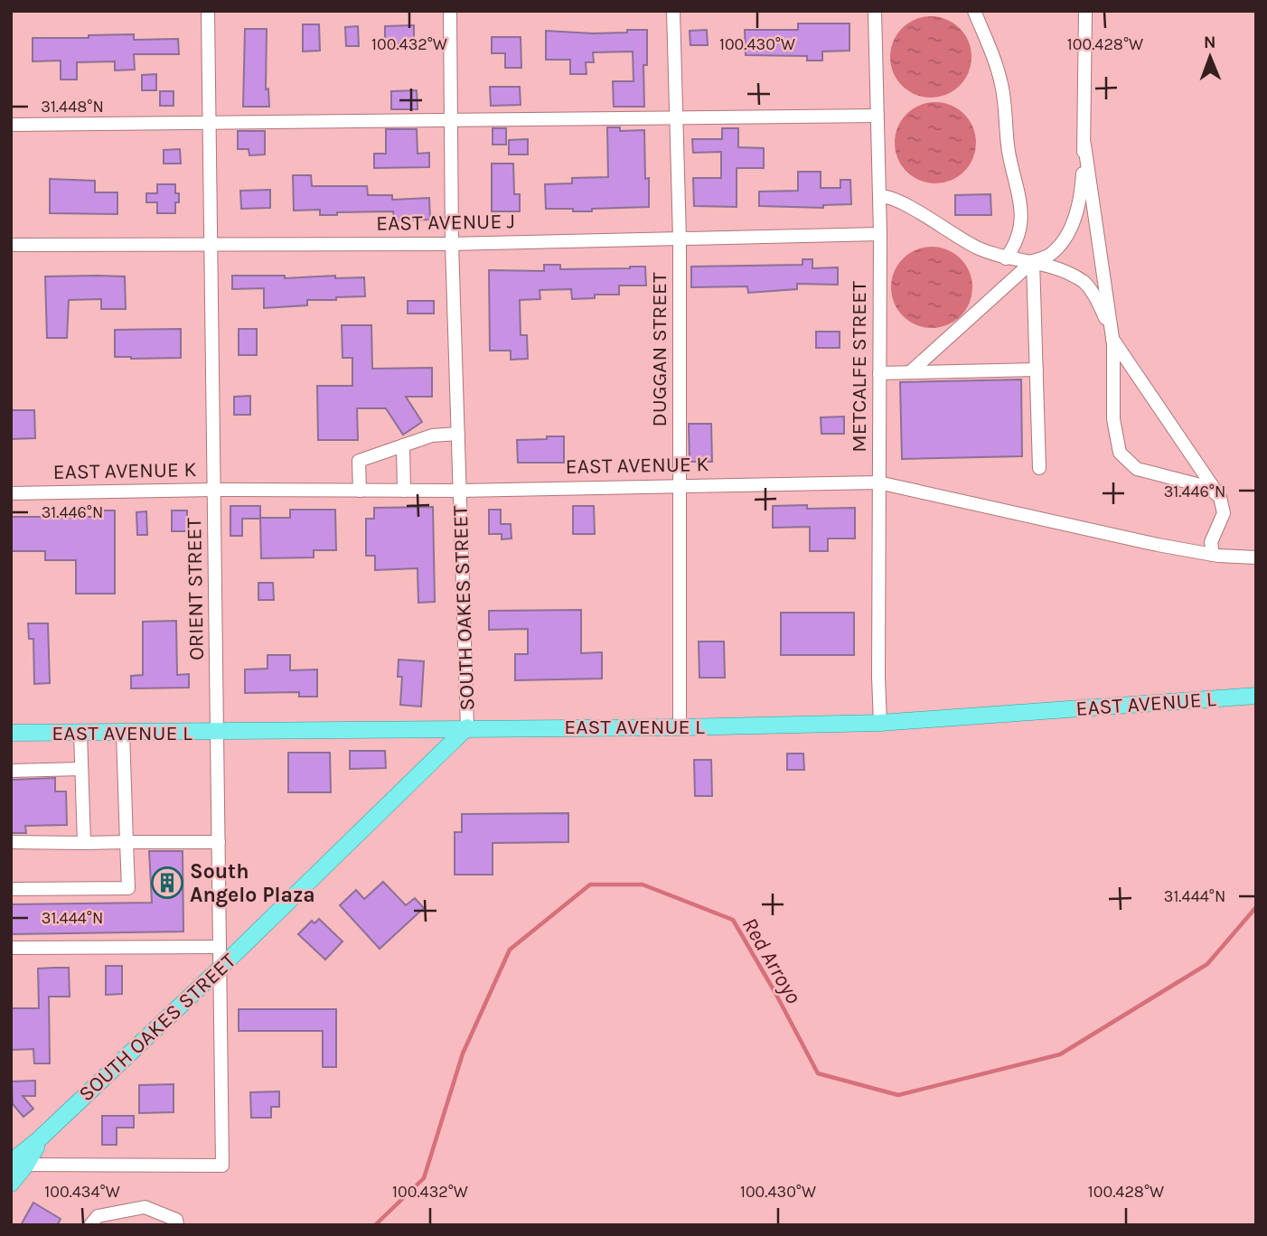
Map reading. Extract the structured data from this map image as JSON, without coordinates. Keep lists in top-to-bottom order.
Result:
{
  "streets": {
    "main road": ["SOUTH OAKES STREET", "EAST AVENUE L"],
    "street": [
      "EAST AVENUE J",
      "DUGGAN STREET",
      "METCALFE STREET",
      "EAST AVENUE K",
      "ORIENT STREET"
    ]
  },
  "crossings": [
    ["EAST AVENUE J", "DUGGAN STREET"],
    ["EAST AVENUE J", "METCALFE STREET"],
    ["EAST AVENUE J", "ORIENT STREET"],
    ["EAST AVENUE J", "SOUTH OAKES STREET"],
    ["DUGGAN STREET", "EAST AVENUE K"],
    ["DUGGAN STREET", "EAST AVENUE L"],
    ["METCALFE STREET", "EAST AVENUE K"],
    ["METCALFE STREET", "EAST AVENUE L"],
    ["EAST AVENUE K", "ORIENT STREET"],
    ["EAST AVENUE K", "SOUTH OAKES STREET"],
    ["ORIENT STREET", "SOUTH OAKES STREET"],
    ["ORIENT STREET", "EAST AVENUE L"],
    ["SOUTH OAKES STREET", "EAST AVENUE L"]
  ],
  "water": ["Red Arroyo"],
  "places": {
    "building": ["South Angelo Plaza"]
  },
  "north": "top",
  "coordinates": [
    "100.432°W",
    "100.430°W",
    "100.428°W",
    "31.448°N",
    "31.446°N",
    "31.444°N",
    "100.434°W"
  ]
}
